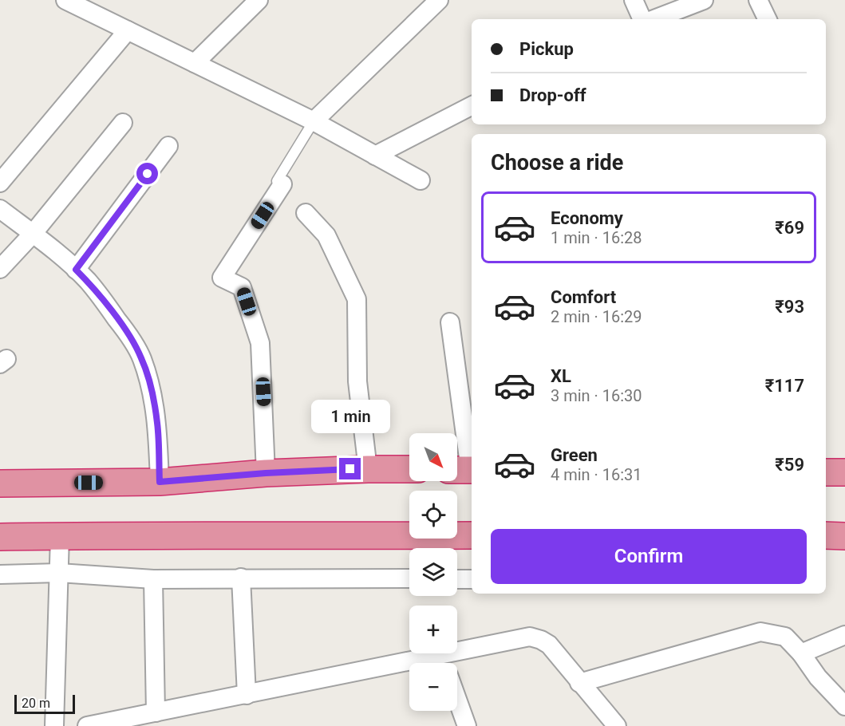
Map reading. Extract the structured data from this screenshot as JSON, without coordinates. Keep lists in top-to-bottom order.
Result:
{
  "scale_bar": "20 m",
  "north": "bottom right",
  "page": {
    "banner": ["Pickup", "Drop-off"],
    "heading": "Choose a ride",
    "list": [
      {
        "name": "Economy",
        "note": "1 min · 16:28",
        "value": "₹69"
      },
      {
        "name": "Comfort",
        "note": "2 min · 16:29",
        "value": "₹93"
      },
      {
        "name": "XL",
        "note": "3 min · 16:30",
        "value": "₹117"
      },
      {
        "name": "Green",
        "note": "4 min · 16:31",
        "value": "₹59"
      }
    ],
    "bubble": "1 min",
    "map_buttons": ["+", "−"],
    "buttons": "Confirm",
    "scale": "20 m"
  }
}
